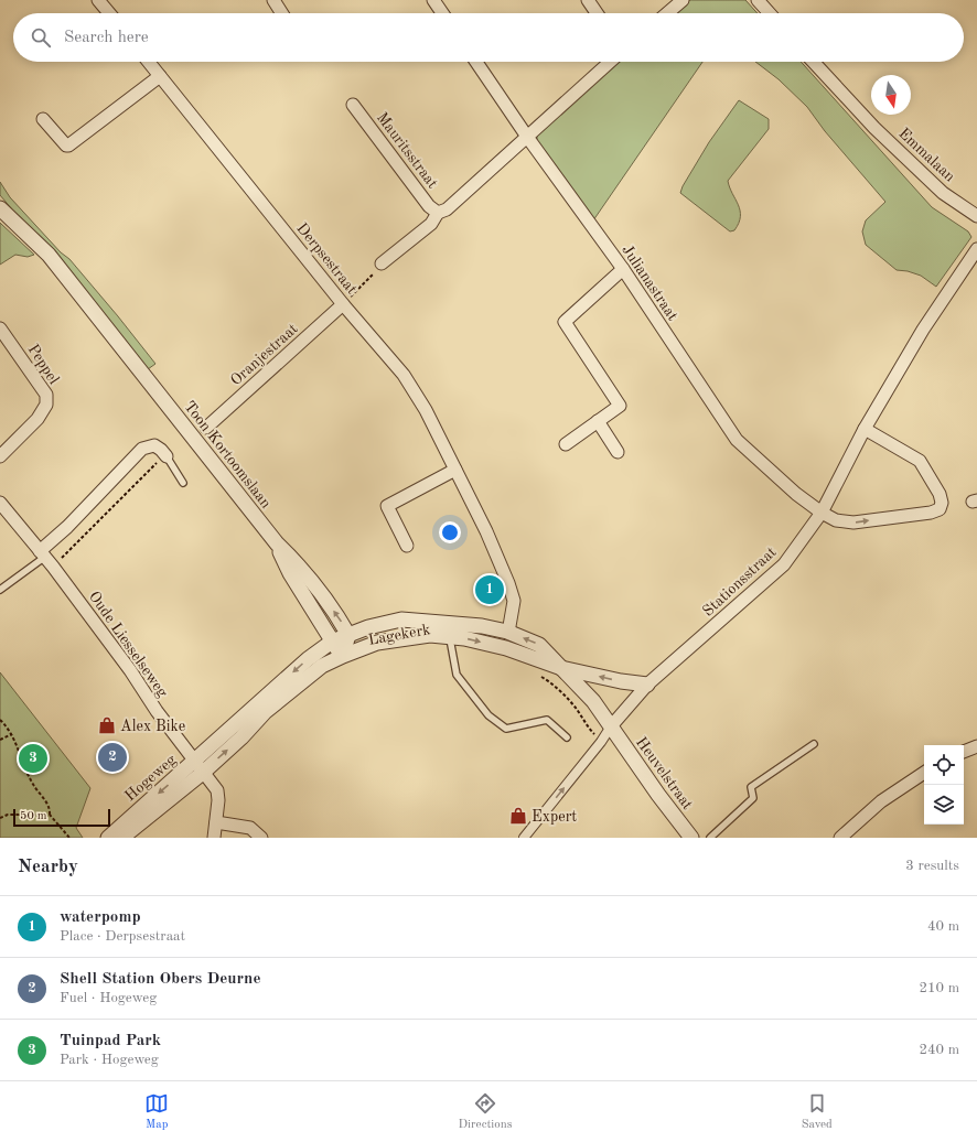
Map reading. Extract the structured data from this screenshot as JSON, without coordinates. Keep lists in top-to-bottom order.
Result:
{
  "streets": {
    "street": [
      "Mauritsstraat",
      "Emmalaan",
      "Derpsestraat",
      "Julianastraat",
      "Oranjestraat",
      "Peppel",
      "Toon Kortoomslaan",
      "Stationsstraat",
      "Lagekerk",
      "Oude Liesselseweg",
      "Heuvelstraat",
      "Hogeweg"
    ]
  },
  "crossings": [
    ["Mauritsstraat", "Julianastraat"],
    ["Derpsestraat", "Oranjestraat"],
    ["Derpsestraat", "Lagekerk"],
    ["Julianastraat", "Stationsstraat"],
    ["Toon Kortoomslaan", "Lagekerk"],
    ["Stationsstraat", "Lagekerk"],
    ["Stationsstraat", "Heuvelstraat"],
    ["Lagekerk", "Oude Liesselseweg"],
    ["Lagekerk", "Heuvelstraat"],
    ["Lagekerk", "Hogeweg"],
    ["Oude Liesselseweg", "Hogeweg"]
  ],
  "places": {
    "shop": ["Alex Bike", "Expert"]
  },
  "scale_bar": "50 m",
  "north": "bottom",
  "page": {
    "search": "Search here",
    "pins": ["1", "2", "3"],
    "scale": "50 m",
    "heading": ["Nearby", "3 results"],
    "list": [
      {
        "mark": "1",
        "name": "waterpomp",
        "note": "Place · Derpsestraat",
        "value": "40 m"
      },
      {
        "mark": "2",
        "name": "Shell Station Obers Deurne",
        "note": "Fuel · Hogeweg",
        "value": "210 m"
      },
      {
        "mark": "3",
        "name": "Tuinpad Park",
        "note": "Park · Hogeweg",
        "value": "240 m"
      }
    ],
    "nav": ["Map", "Directions", "Saved"]
  }
}
